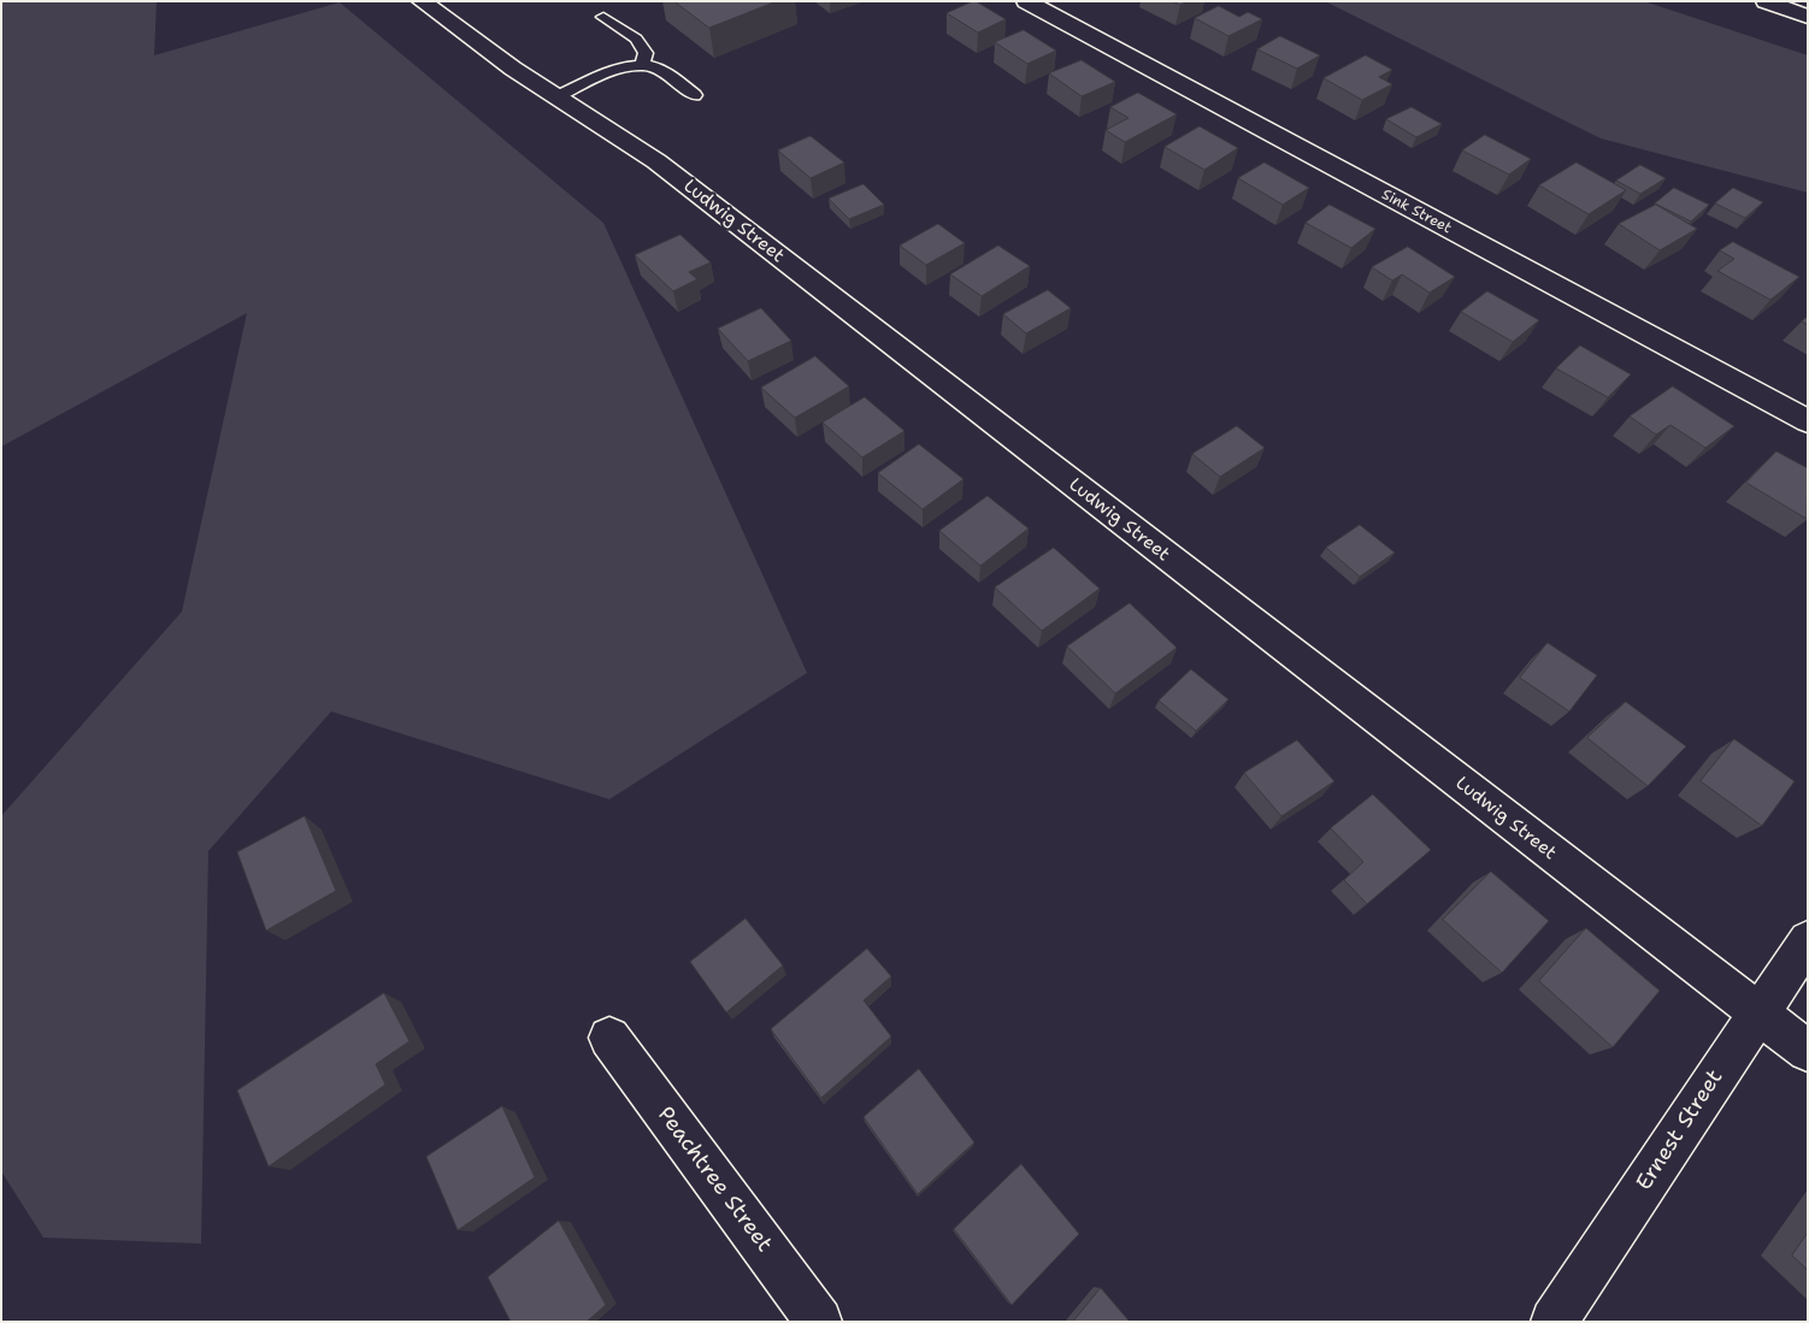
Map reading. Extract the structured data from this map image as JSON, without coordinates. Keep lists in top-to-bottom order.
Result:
{
  "streets": {
    "street": [
      "Sink Street",
      "Ludwig Street",
      "Ernest Street",
      "Peachtree Street"
    ]
  },
  "crossings": [
    ["Ludwig Street", "Ernest Street"]
  ]
}
